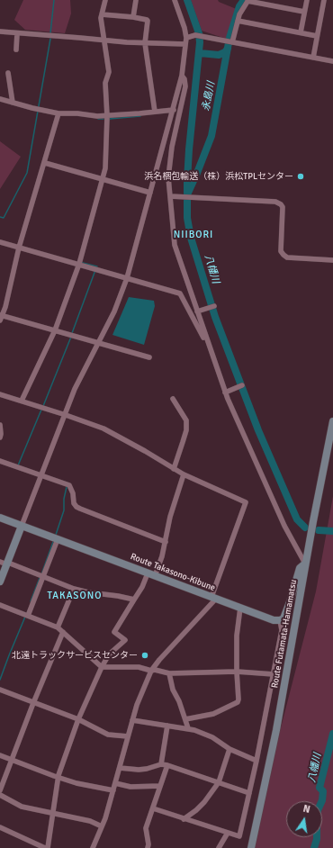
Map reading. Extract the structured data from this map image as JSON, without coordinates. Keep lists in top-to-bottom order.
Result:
{
  "streets": {
    "main road": ["Route Takasono-Kibune", "Route Futamata-Hamamatsu"]
  },
  "districts": ["NIIBORI", "TAKASONO"],
  "water": ["永島川", "八幡川"],
  "places": ["浜名梱包輸送（株）浜松TPLセンター", "北遠トラックサービスセンター"],
  "north": "top"
}
